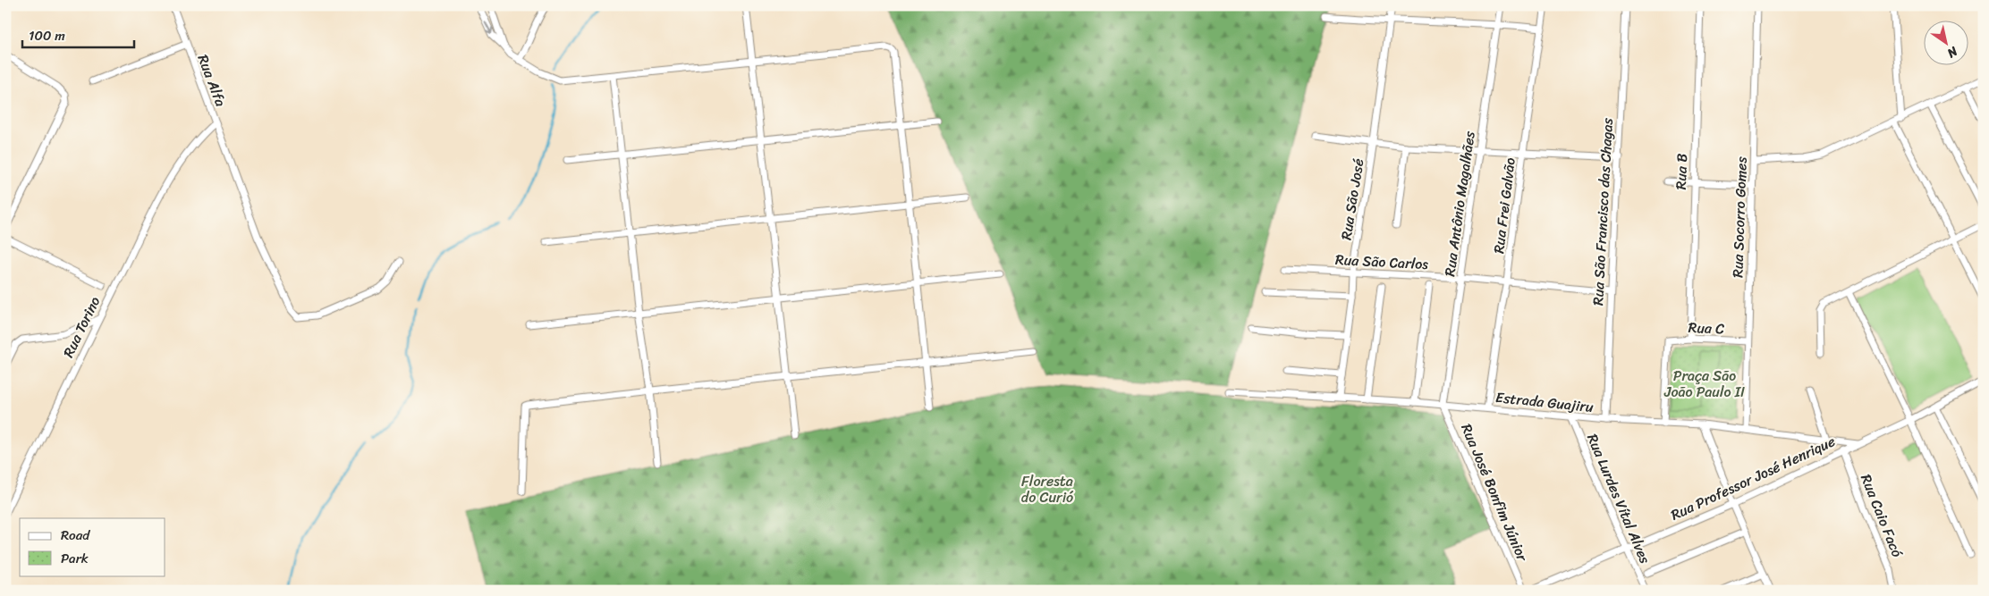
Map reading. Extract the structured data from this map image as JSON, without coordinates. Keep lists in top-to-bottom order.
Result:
{
  "streets": {
    "street": [
      "Rua Alfa",
      "Rua B",
      "Rua São José",
      "Rua Antônio Magalhães",
      "Rua Frei Galvão",
      "Rua São Francisco das Chagas",
      "Rua Socorro Gomes",
      "Rua São Carlos",
      "Rua Torino",
      "Rua C",
      "Estrada Guajiru",
      "Rua Professor José Henrique",
      "Rua José Bonfim Júnior",
      "Rua Lurdes Vítal Alves",
      "Rua Caio Facó"
    ]
  },
  "crossings": [
    ["Rua Alfa", "Rua Torino"],
    ["Rua B", "Rua C"],
    ["Rua São José", "Rua São Carlos"],
    ["Rua São José", "Estrada Guajiru"],
    ["Rua Antônio Magalhães", "Rua São Carlos"],
    ["Rua Antônio Magalhães", "Estrada Guajiru"],
    ["Rua Antônio Magalhães", "Rua José Bonfim Júnior"],
    ["Rua Frei Galvão", "Rua São Carlos"],
    ["Rua Frei Galvão", "Estrada Guajiru"],
    ["Rua São Francisco das Chagas", "Rua São Carlos"],
    ["Rua São Francisco das Chagas", "Estrada Guajiru"],
    ["Rua Socorro Gomes", "Rua C"],
    ["Rua Socorro Gomes", "Estrada Guajiru"],
    ["Rua C", "Estrada Guajiru"],
    ["Estrada Guajiru", "Rua Professor José Henrique"],
    ["Estrada Guajiru", "Rua José Bonfim Júnior"],
    ["Estrada Guajiru", "Rua Lurdes Vítal Alves"],
    ["Rua Professor José Henrique", "Rua Lurdes Vítal Alves"],
    ["Rua Professor José Henrique", "Rua Caio Facó"]
  ],
  "parks": ["Praça São João Paulo II", "Floresta do Curió"],
  "legend": ["Road", "Park"],
  "scale_bar": "100 m",
  "north": "bottom right"
}
